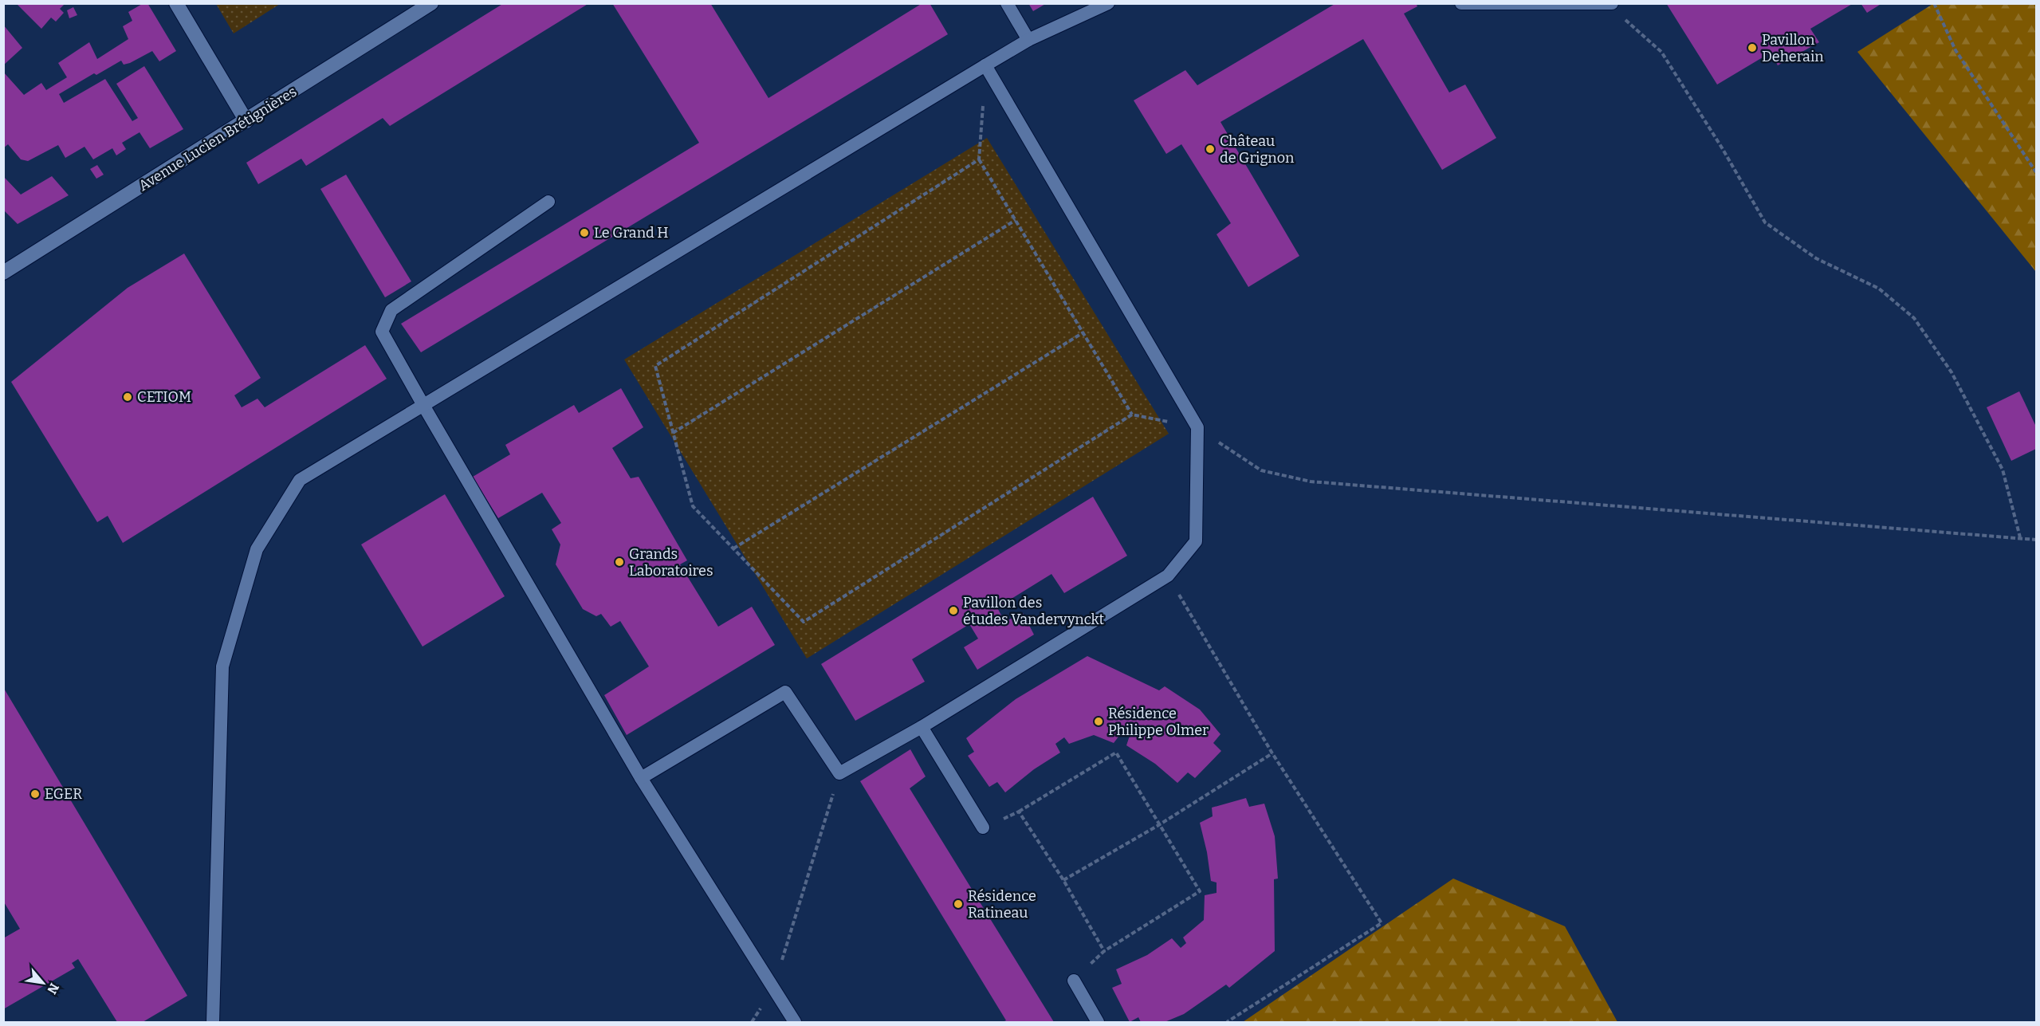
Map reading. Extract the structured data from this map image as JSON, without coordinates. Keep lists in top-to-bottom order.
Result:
{
  "streets": {
    "street": ["Avenue Lucien Brétignières"]
  },
  "places": [
    "Pavillon Deherain",
    "Château de Grignon",
    "Le Grand H",
    "CETIOM",
    "Grands Laboratoires",
    "Pavillon des études Vandervynckt",
    "Résidence Philippe Olmer",
    "EGER",
    "Résidence Ratineau"
  ],
  "north": "bottom right"
}
